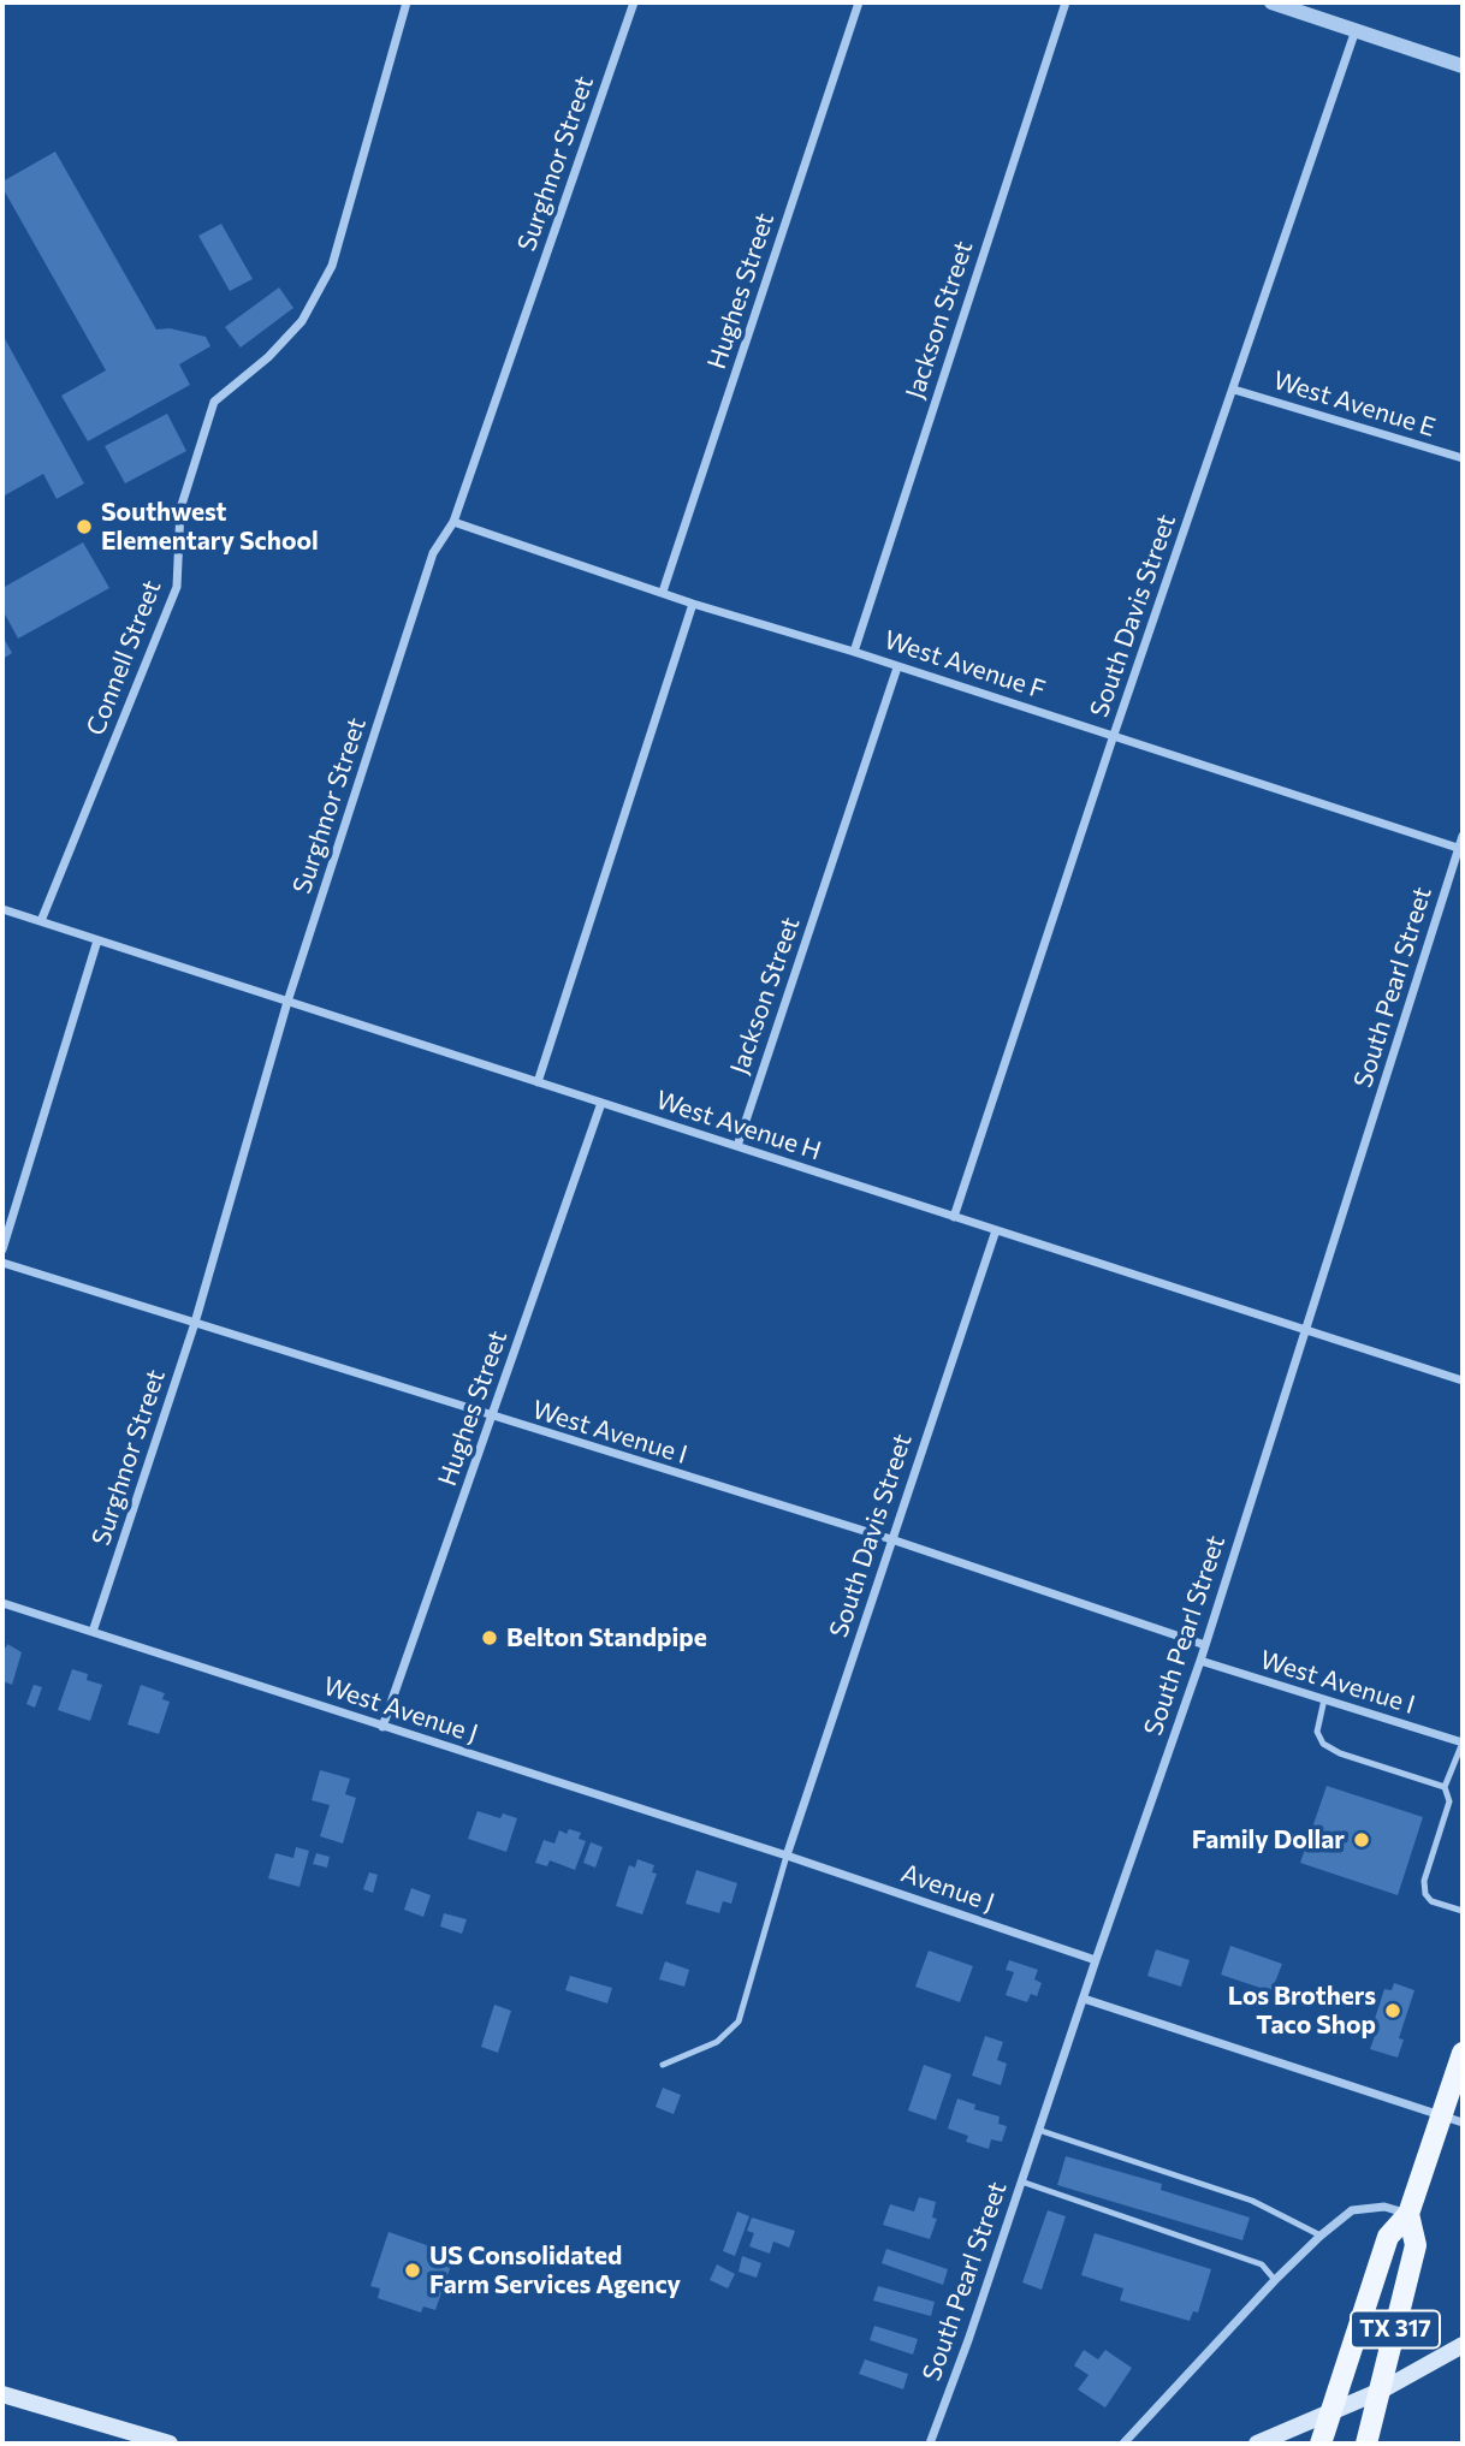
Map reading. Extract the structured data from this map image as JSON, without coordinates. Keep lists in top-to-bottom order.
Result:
{
  "streets": {
    "main road": ["TX 317"],
    "street": [
      "Surghnor Street",
      "Hughes Street",
      "Jackson Street",
      "West Avenue E",
      "South Davis Street",
      "Connell Street",
      "West Avenue F",
      "South Pearl Street",
      "West Avenue H",
      "West Avenue I",
      "West Avenue J",
      "Avenue J"
    ]
  },
  "crossings": [
    ["Surghnor Street", "West Avenue F"],
    ["Surghnor Street", "West Avenue H"],
    ["Surghnor Street", "West Avenue I"],
    ["Surghnor Street", "West Avenue J"],
    ["Hughes Street", "West Avenue F"],
    ["Hughes Street", "West Avenue H"],
    ["Hughes Street", "West Avenue I"],
    ["Hughes Street", "West Avenue J"],
    ["Jackson Street", "West Avenue F"],
    ["Jackson Street", "West Avenue H"],
    ["West Avenue E", "South Davis Street"],
    ["South Davis Street", "West Avenue F"],
    ["South Davis Street", "West Avenue H"],
    ["South Davis Street", "West Avenue I"],
    ["South Davis Street", "West Avenue J"],
    ["South Davis Street", "Avenue J"],
    ["Connell Street", "West Avenue H"],
    ["West Avenue F", "South Pearl Street"],
    ["South Pearl Street", "West Avenue H"],
    ["South Pearl Street", "West Avenue I"],
    ["South Pearl Street", "Avenue J"],
    ["West Avenue J", "Avenue J"]
  ],
  "places": [
    "Southwest Elementary School",
    "Belton Standpipe",
    "Family Dollar",
    "Los Brothers Taco Shop",
    "US Consolidated Farm Services Agency"
  ]
}
